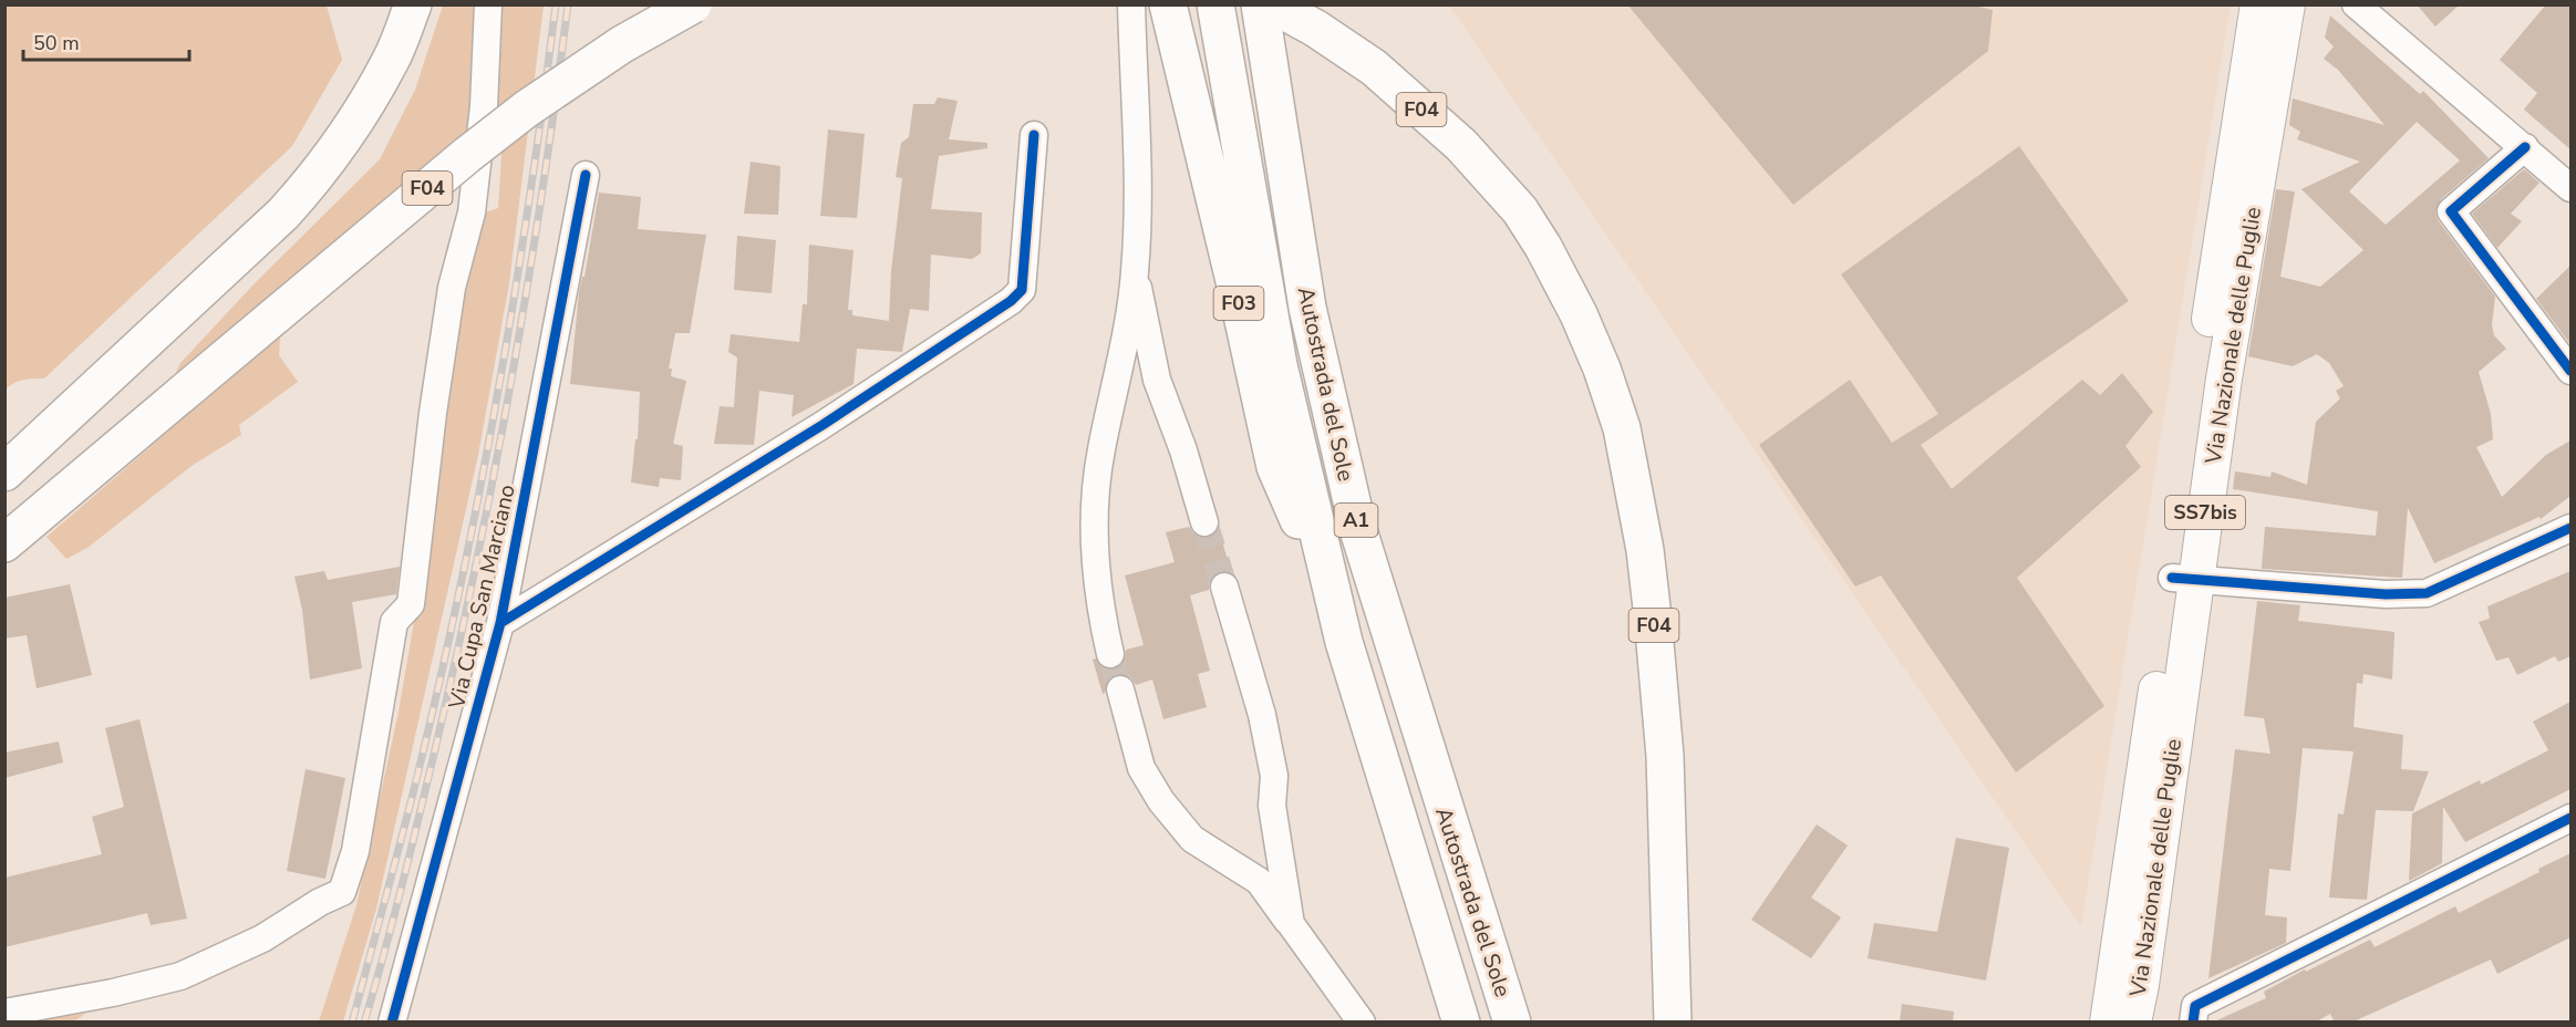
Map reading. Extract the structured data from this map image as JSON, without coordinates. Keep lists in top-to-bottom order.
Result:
{
  "streets": {
    "highway": [
      "F04",
      "F03",
      "Autostrada del Sole",
      "A1"
    ],
    "main road": ["Via Nazionale delle Puglie", "SS7bis"],
    "street": ["Via Cupa San Marciano"]
  },
  "crossings": [
    ["F03", "Autostrada del Sole"]
  ],
  "scale_bar": "50 m"
}
